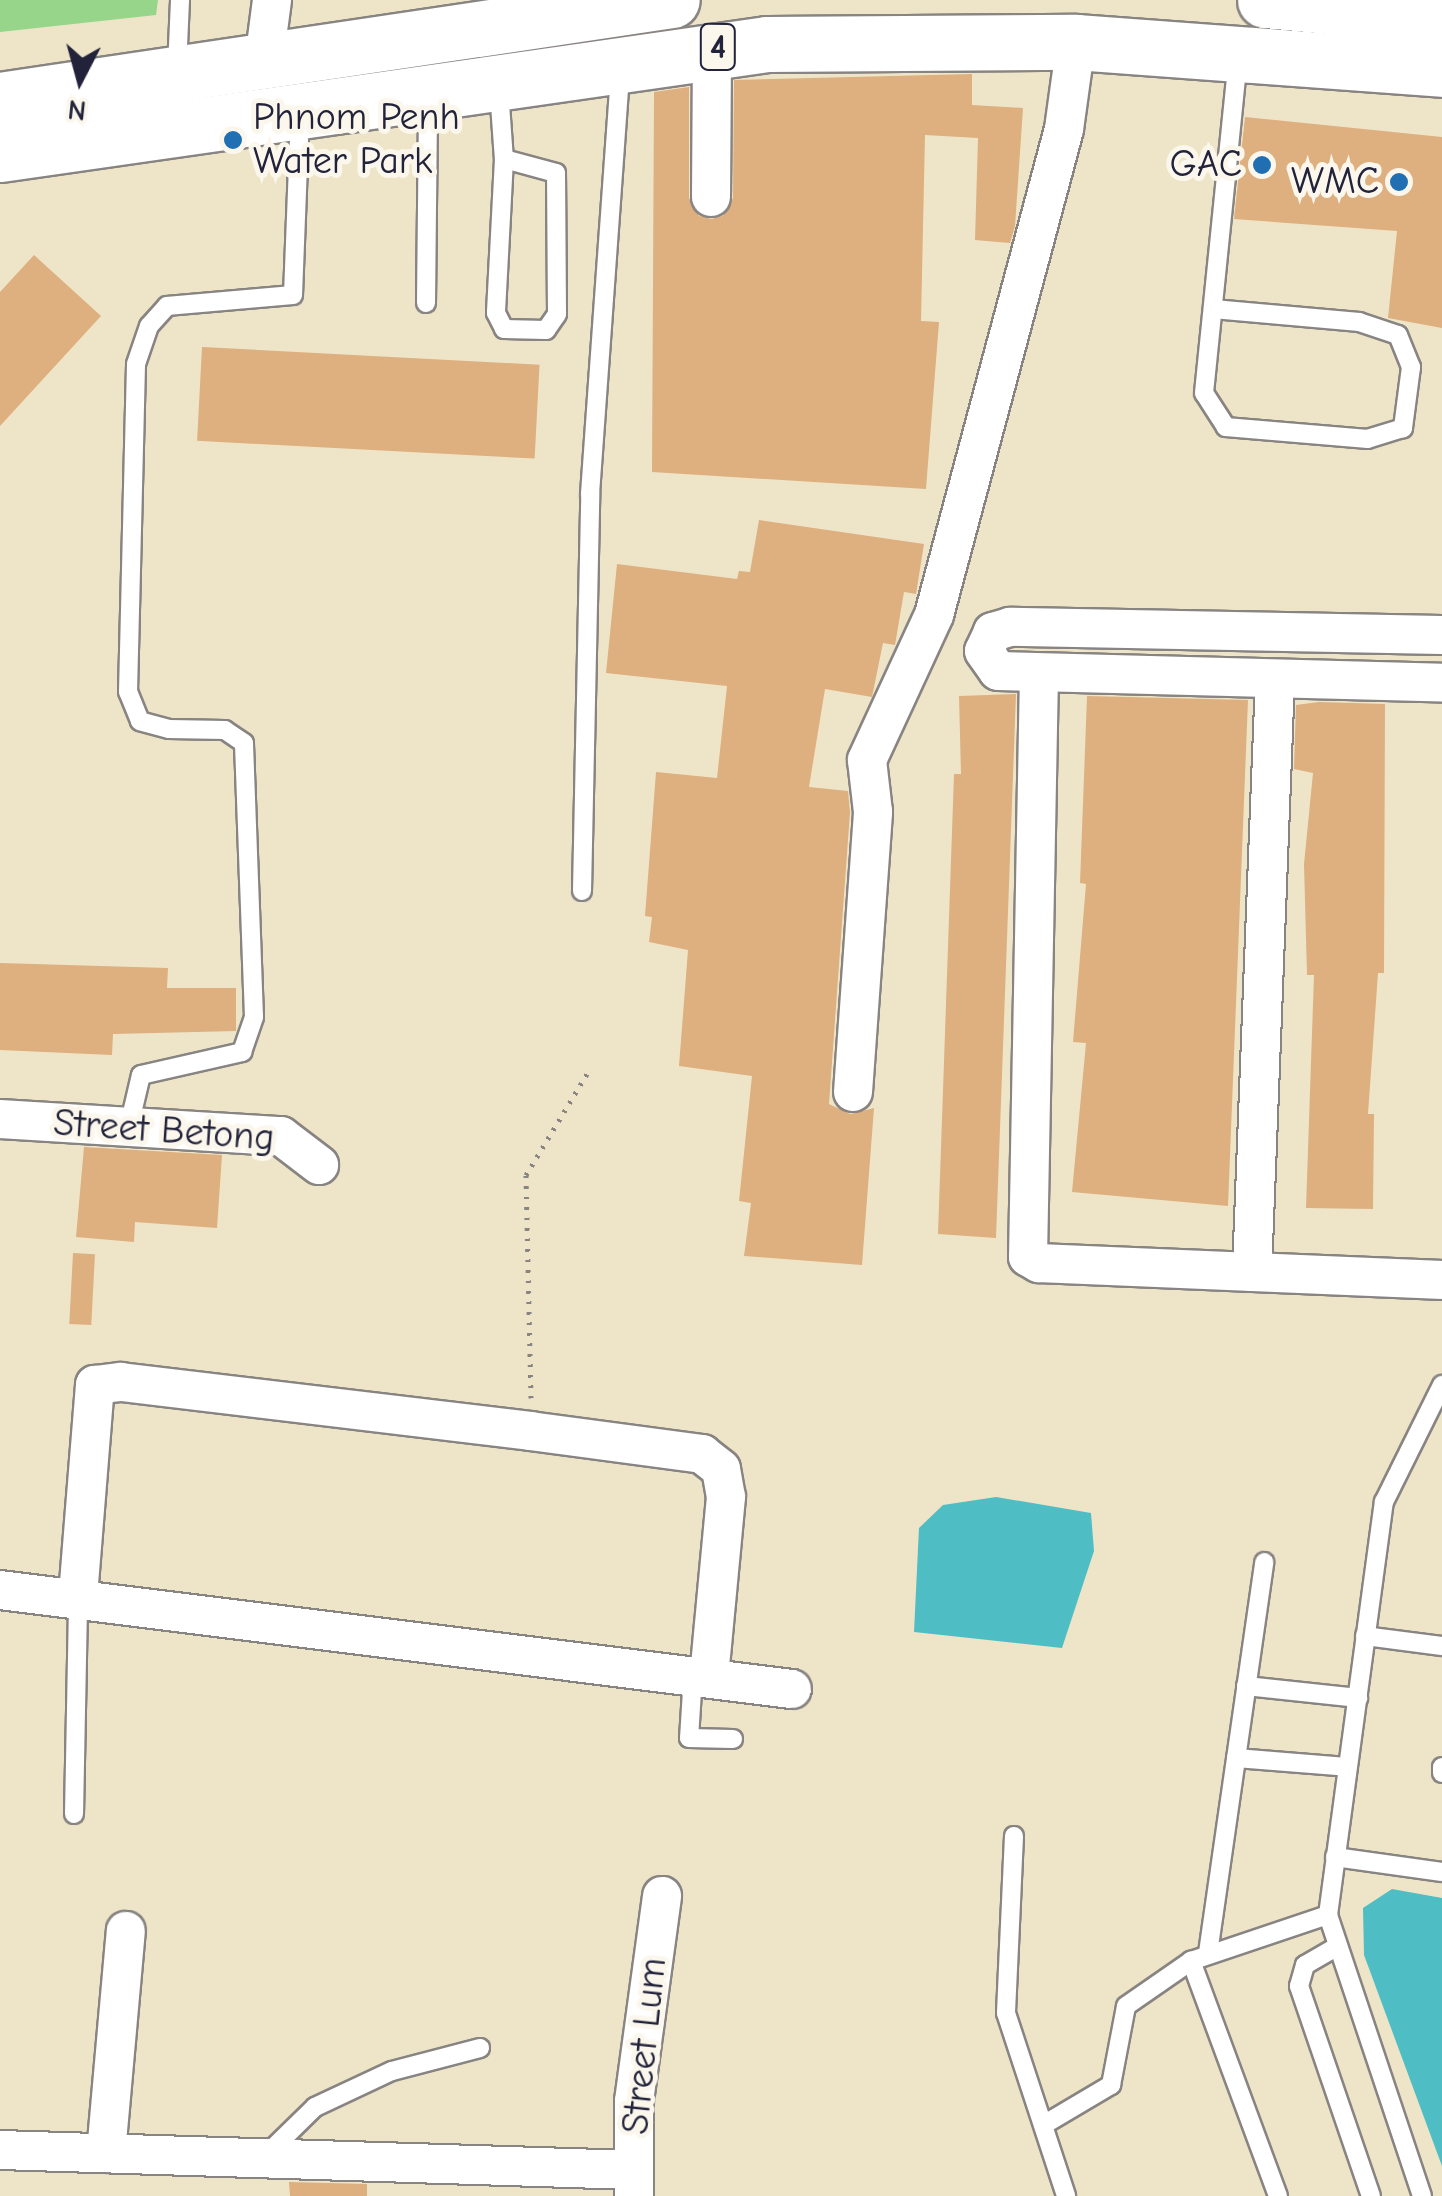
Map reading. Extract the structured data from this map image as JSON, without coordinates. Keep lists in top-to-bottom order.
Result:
{
  "streets": {
    "highway": ["4"],
    "street": ["Street Betong", "Street Lum"]
  },
  "places": ["Phnom Penh Water Park", "GAC", "WMC"],
  "north": "bottom"
}
